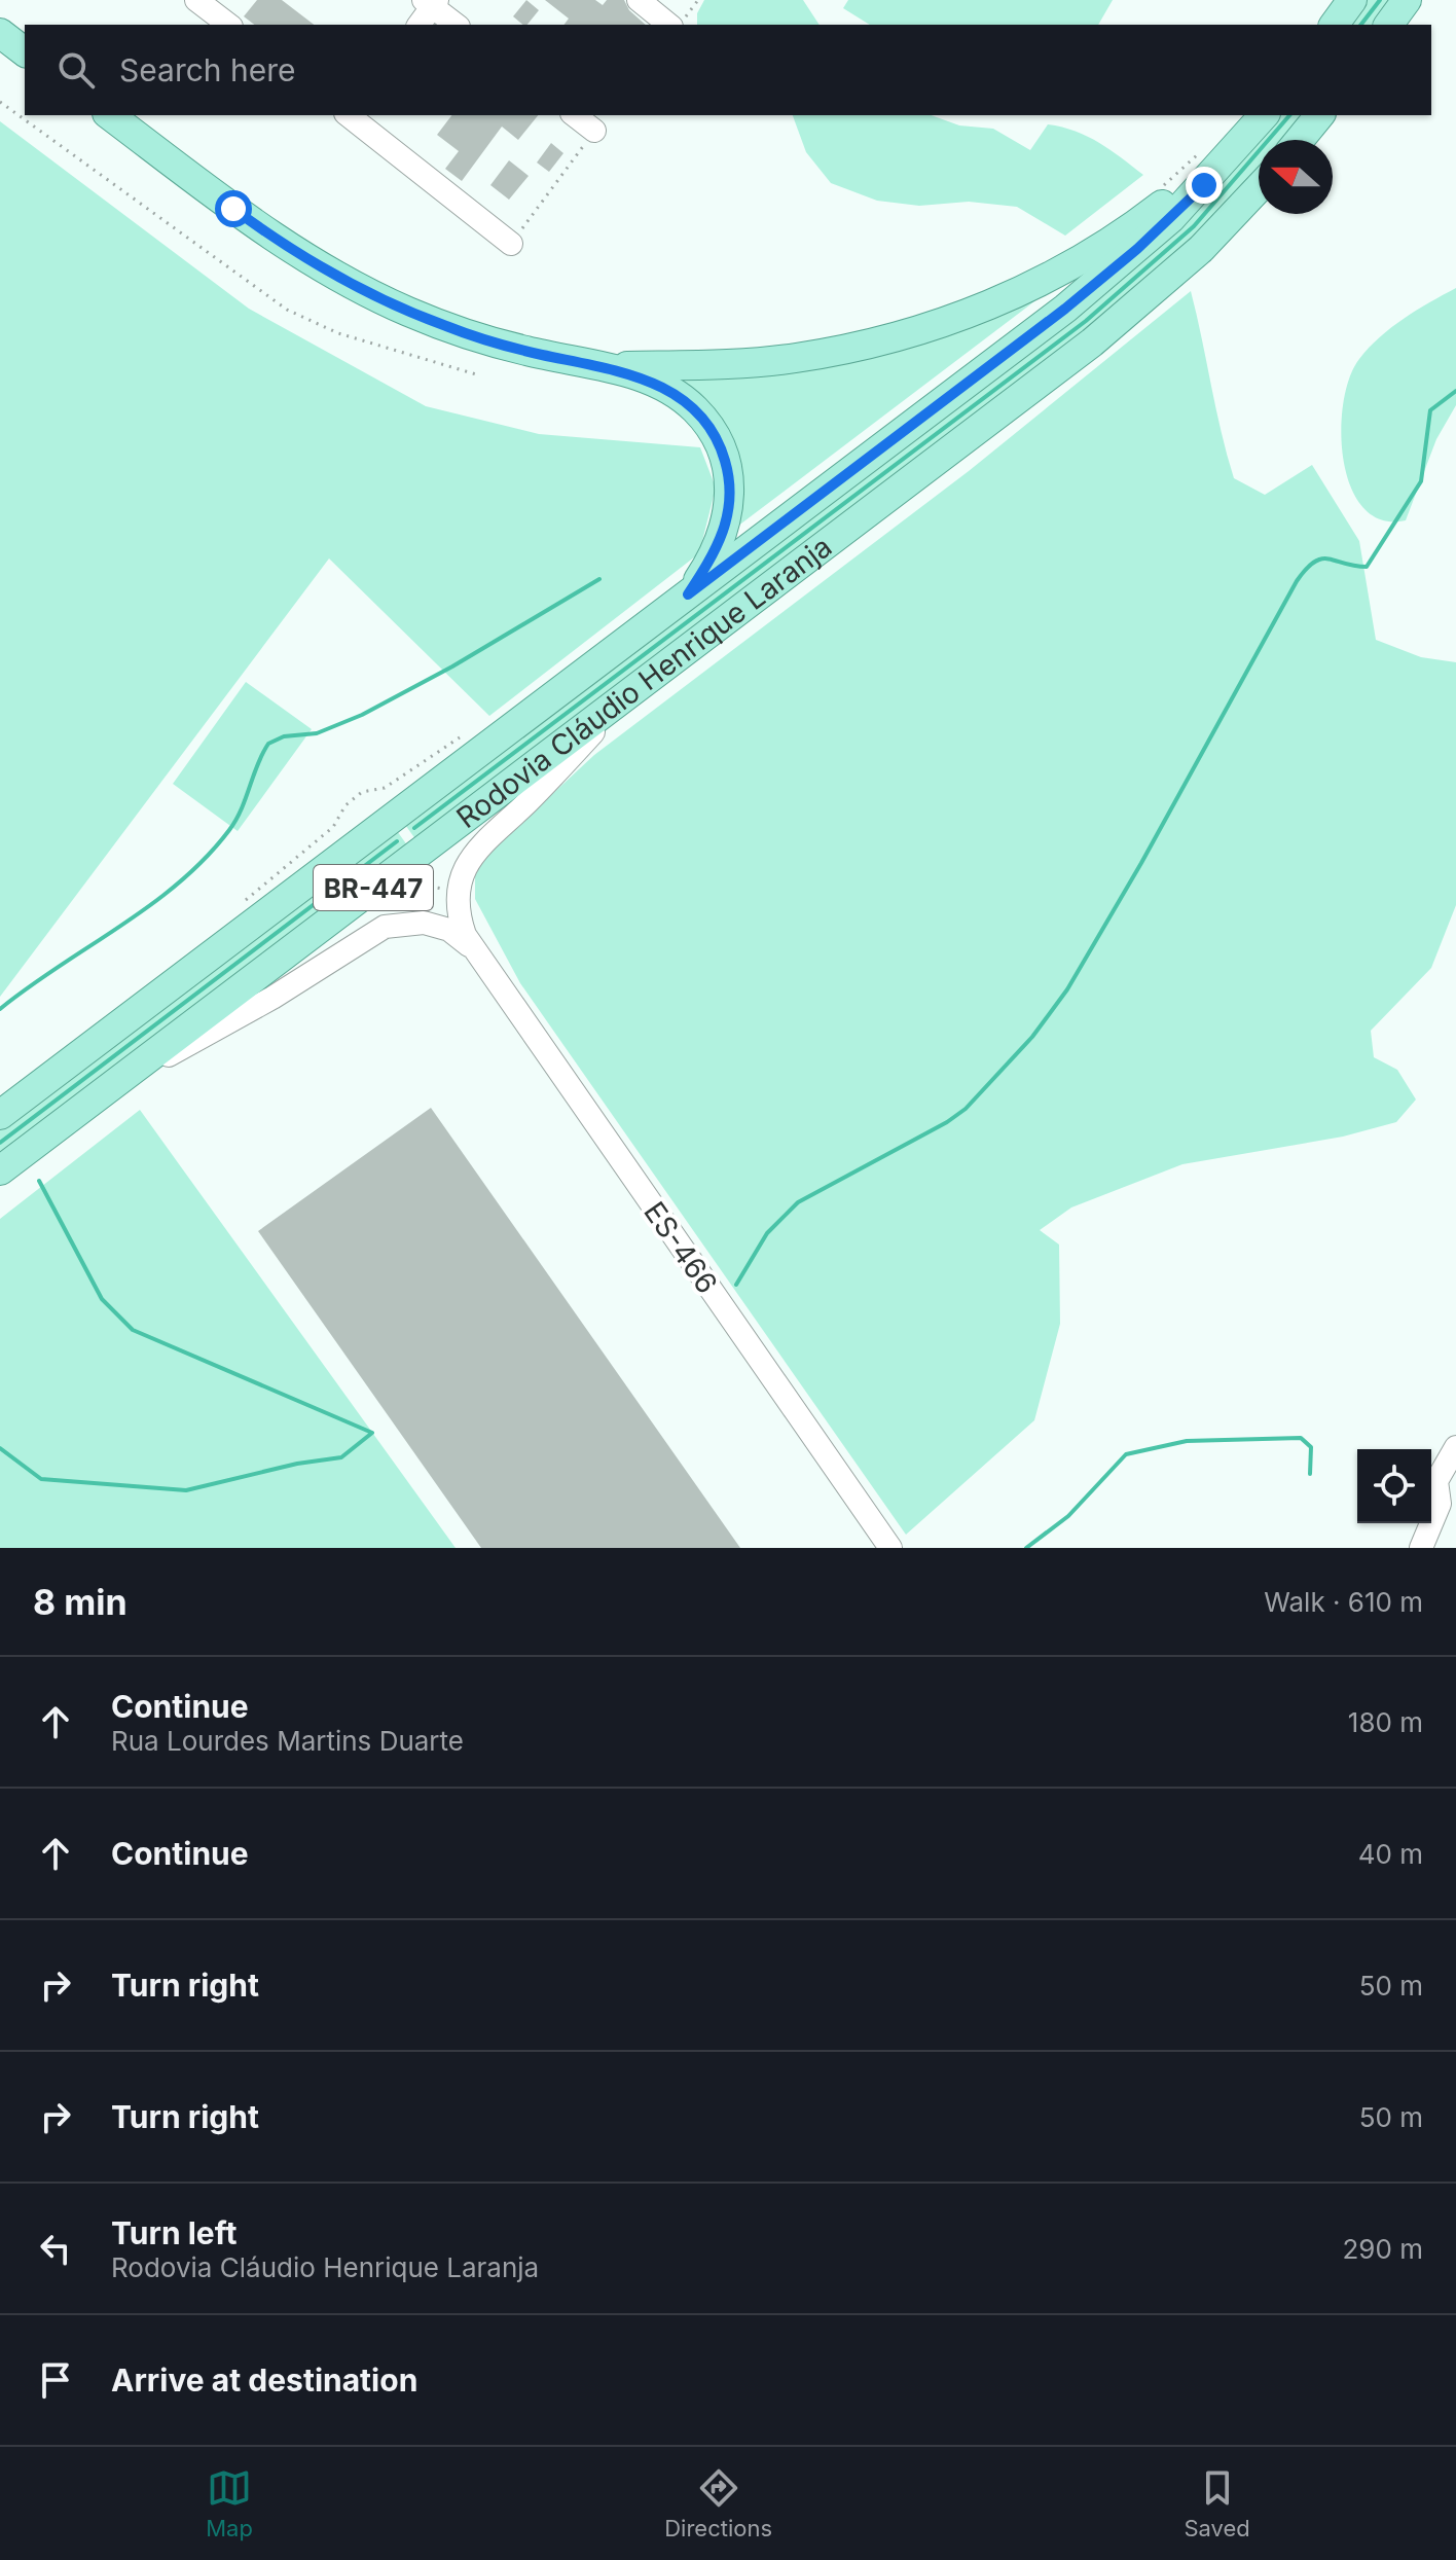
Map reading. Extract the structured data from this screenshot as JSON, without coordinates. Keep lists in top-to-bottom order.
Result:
{
  "streets": {
    "main road": ["Rodovia Cláudio Henrique Laranja", "BR-447"],
    "street": ["ES-466"]
  },
  "crossings": [
    ["Rodovia Cláudio Henrique Laranja", "ES-466"]
  ],
  "north": "left",
  "page": {
    "search": "Search here",
    "heading": ["8 min", "Walk · 610 m"],
    "list": [
      ["Continue", "Rua Lourdes Martins Duarte", "180 m"],
      ["Continue", "40 m"],
      ["Turn right", "50 m"],
      ["Turn right", "50 m"],
      ["Turn left", "Rodovia Cláudio Henrique Laranja", "290 m"],
      "Arrive at destination"
    ],
    "nav": ["Map", "Directions", "Saved"]
  }
}
